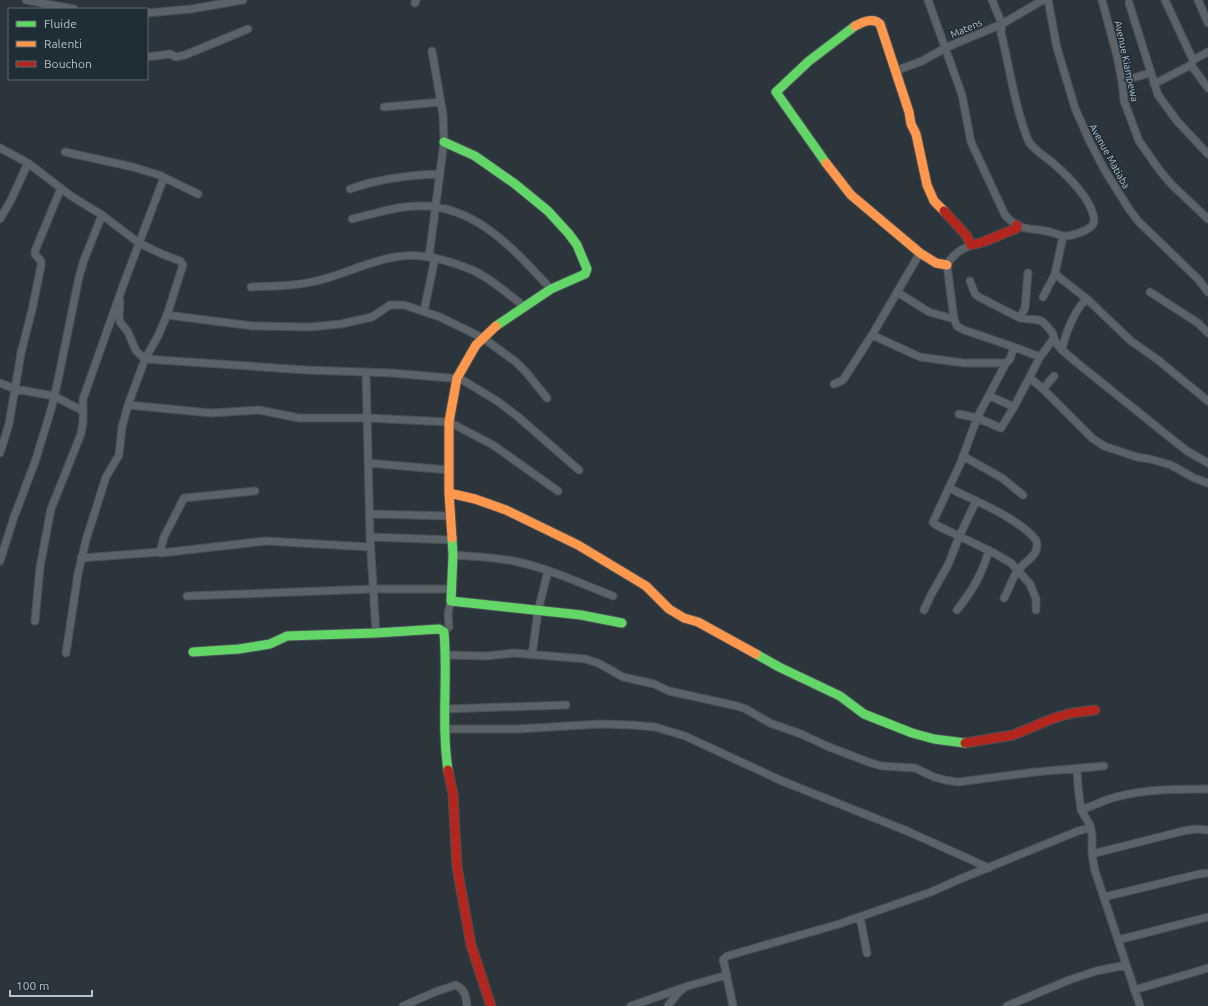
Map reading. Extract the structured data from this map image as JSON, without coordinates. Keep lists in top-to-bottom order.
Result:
{
  "streets": {
    "street": ["Matens", "Avenue Kiampewa", "Avenue Matiaba"]
  },
  "legend": ["Fluide", "Ralenti", "Bouchon"],
  "scale_bar": "100 m"
}
